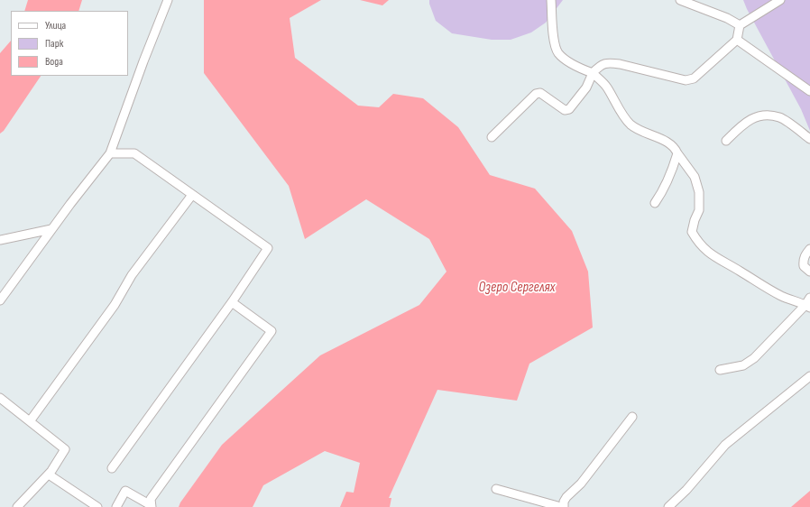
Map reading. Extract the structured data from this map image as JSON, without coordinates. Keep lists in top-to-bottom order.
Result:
{
  "water": ["Озеро Сергелях"],
  "legend": ["Улица", "Парк", "Вода"]
}
